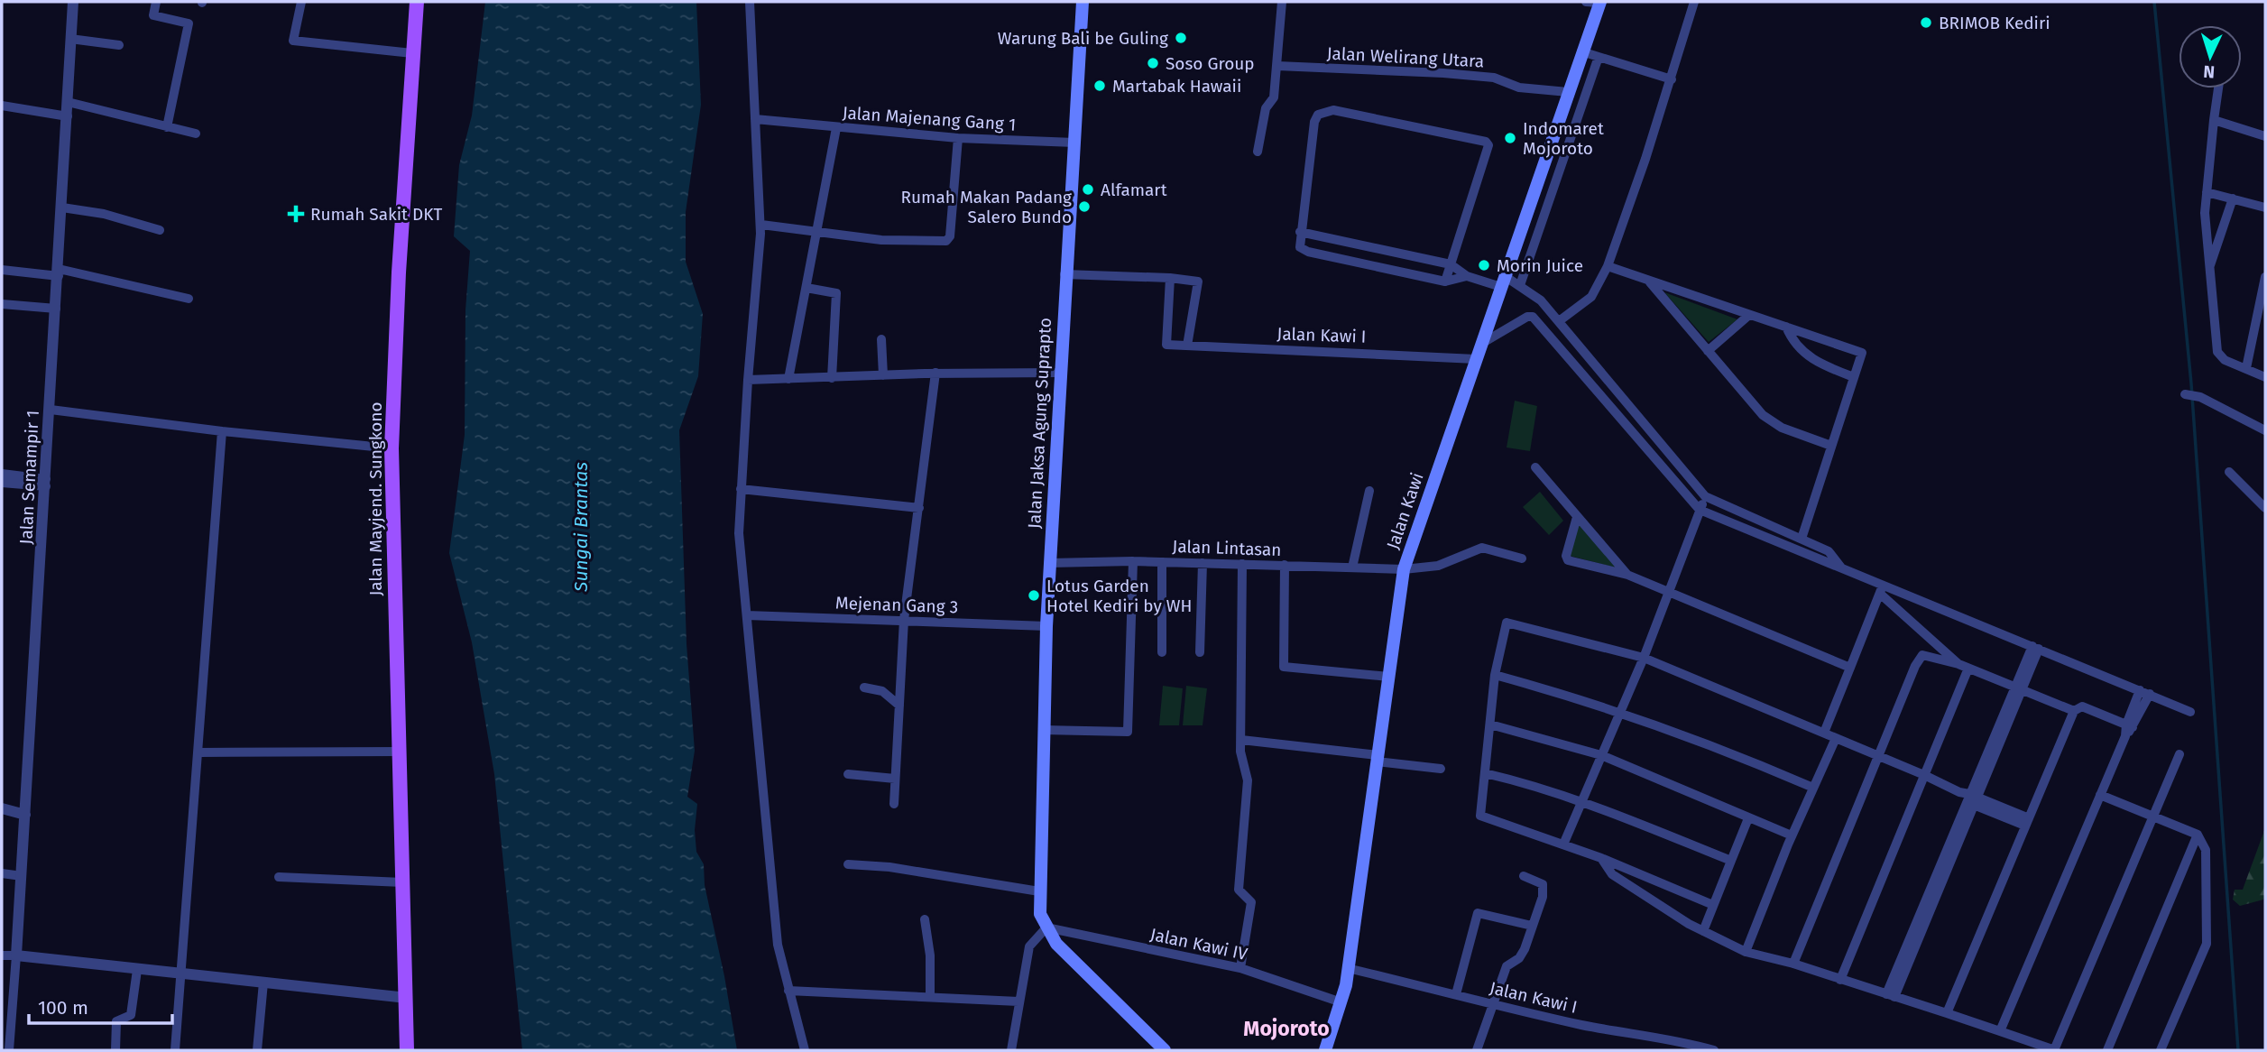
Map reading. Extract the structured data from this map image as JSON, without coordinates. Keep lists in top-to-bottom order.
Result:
{
  "streets": {
    "main road": ["Jalan Jaksa Agung Suprapto", "Jalan Mayjend. Sungkono", "Jalan Kawi"],
    "street": [
      "Jalan Welirang Utara",
      "Jalan Majenang Gang 1",
      "Jalan Kawi I",
      "Jalan Semampir 1",
      "Jalan Lintasan",
      "Mejenan Gang 3",
      "Jalan Kawi IV"
    ]
  },
  "crossings": [
    ["Jalan Welirang Utara", "Jalan Kawi"],
    ["Jalan Majenang Gang 1", "Jalan Jaksa Agung Suprapto"],
    ["Jalan Kawi I", "Jalan Kawi"],
    ["Jalan Jaksa Agung Suprapto", "Jalan Lintasan"],
    ["Jalan Jaksa Agung Suprapto", "Mejenan Gang 3"],
    ["Jalan Jaksa Agung Suprapto", "Jalan Kawi IV"],
    ["Jalan Kawi", "Jalan Lintasan"],
    ["Jalan Kawi", "Jalan Kawi IV"]
  ],
  "districts": ["Mojoroto"],
  "water": ["Sungai Brantas"],
  "places": {
    "other": [
      "BRIMOB Kediri",
      "Warung Bali be Guling",
      "Soso Group",
      "Martabak Hawaii",
      "Indomaret Mojoroto",
      "Alfamart",
      "Rumah Makan Padang Salero Bundo",
      "Morin Juice",
      "Lotus Garden Hotel Kediri by WH"
    ],
    "health": ["Rumah Sakit DKT"]
  },
  "scale_bar": "100 m",
  "north": "bottom"
}
